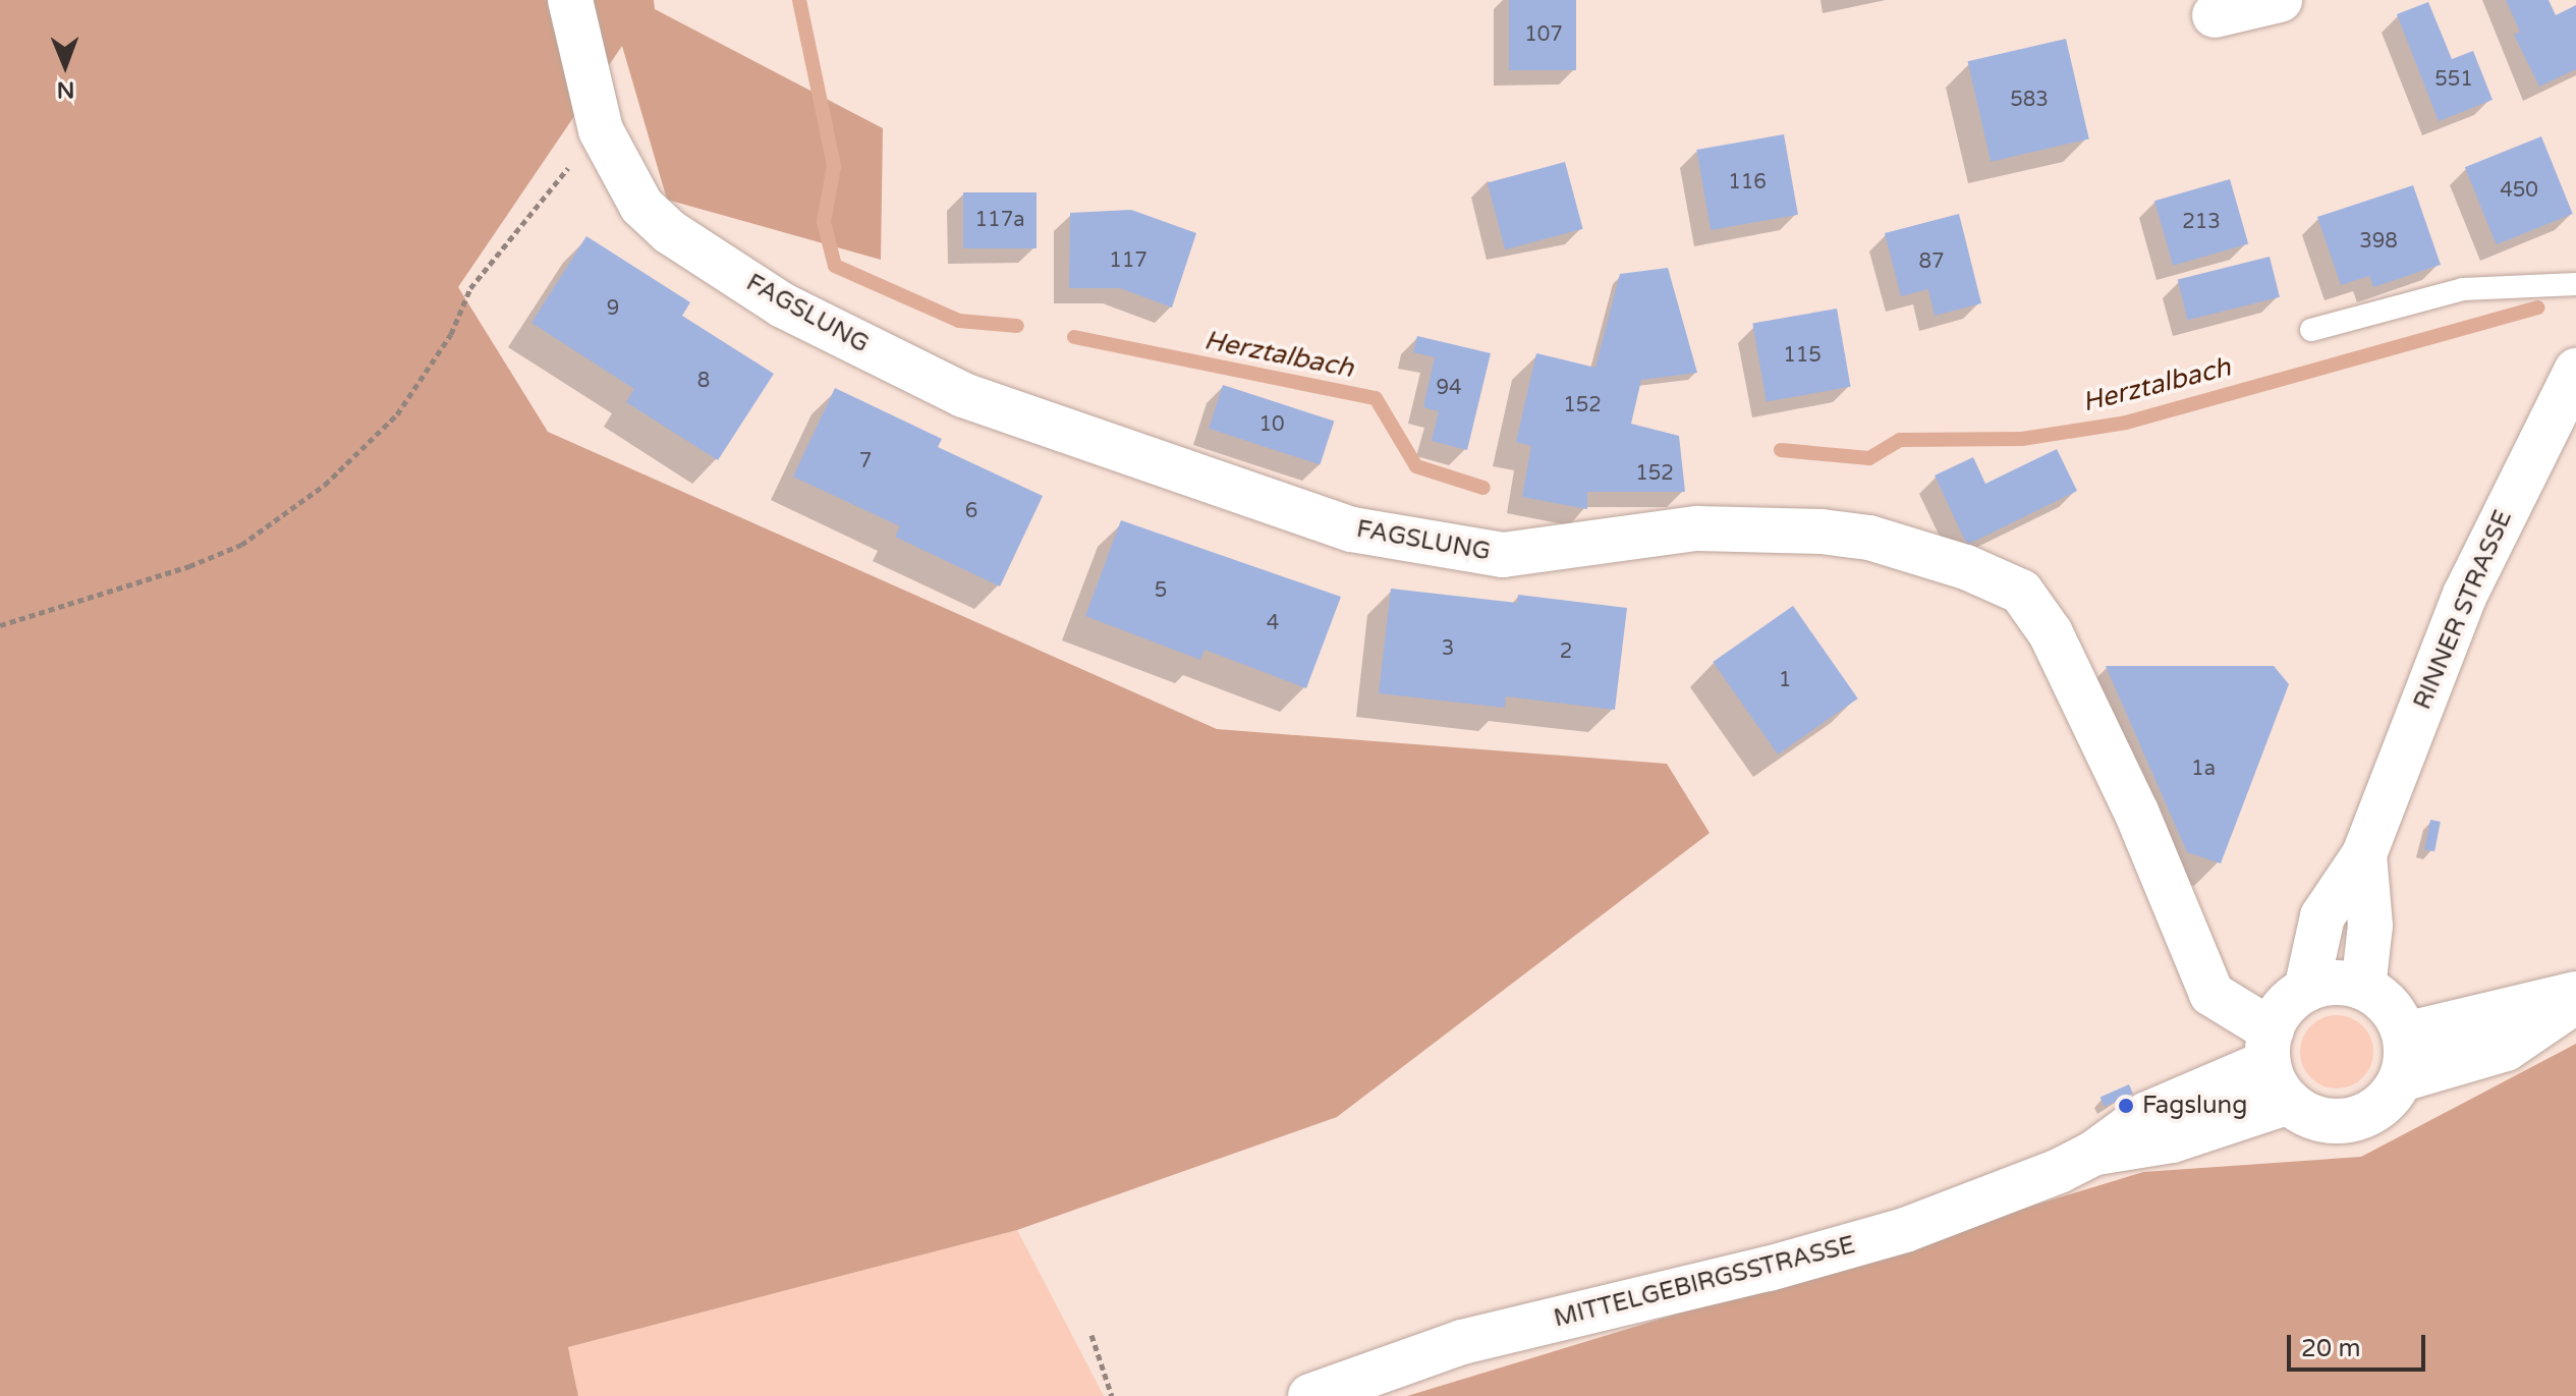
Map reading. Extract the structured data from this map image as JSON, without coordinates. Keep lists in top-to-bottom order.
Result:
{
  "streets": {
    "main road": ["FAGSLUNG", "RINNER STRASSE", "MITTELGEBIRGSSTRASSE"]
  },
  "crossings": [
    ["FAGSLUNG", "RINNER STRASSE"],
    ["FAGSLUNG", "MITTELGEBIRGSSTRASSE"],
    ["RINNER STRASSE", "MITTELGEBIRGSSTRASSE"]
  ],
  "water": ["Herztalbach"],
  "places": ["Fagslung"],
  "house_numbers": [
    "107",
    "551",
    "583",
    "116",
    "450",
    "117a",
    "213",
    "398",
    "117",
    "87",
    "9",
    "115",
    "8",
    "94",
    "152",
    "10",
    "7",
    "152",
    "6",
    "5",
    "4",
    "3",
    "2",
    "1",
    "1a"
  ],
  "scale_bar": "20 m",
  "north": "bottom"
}
